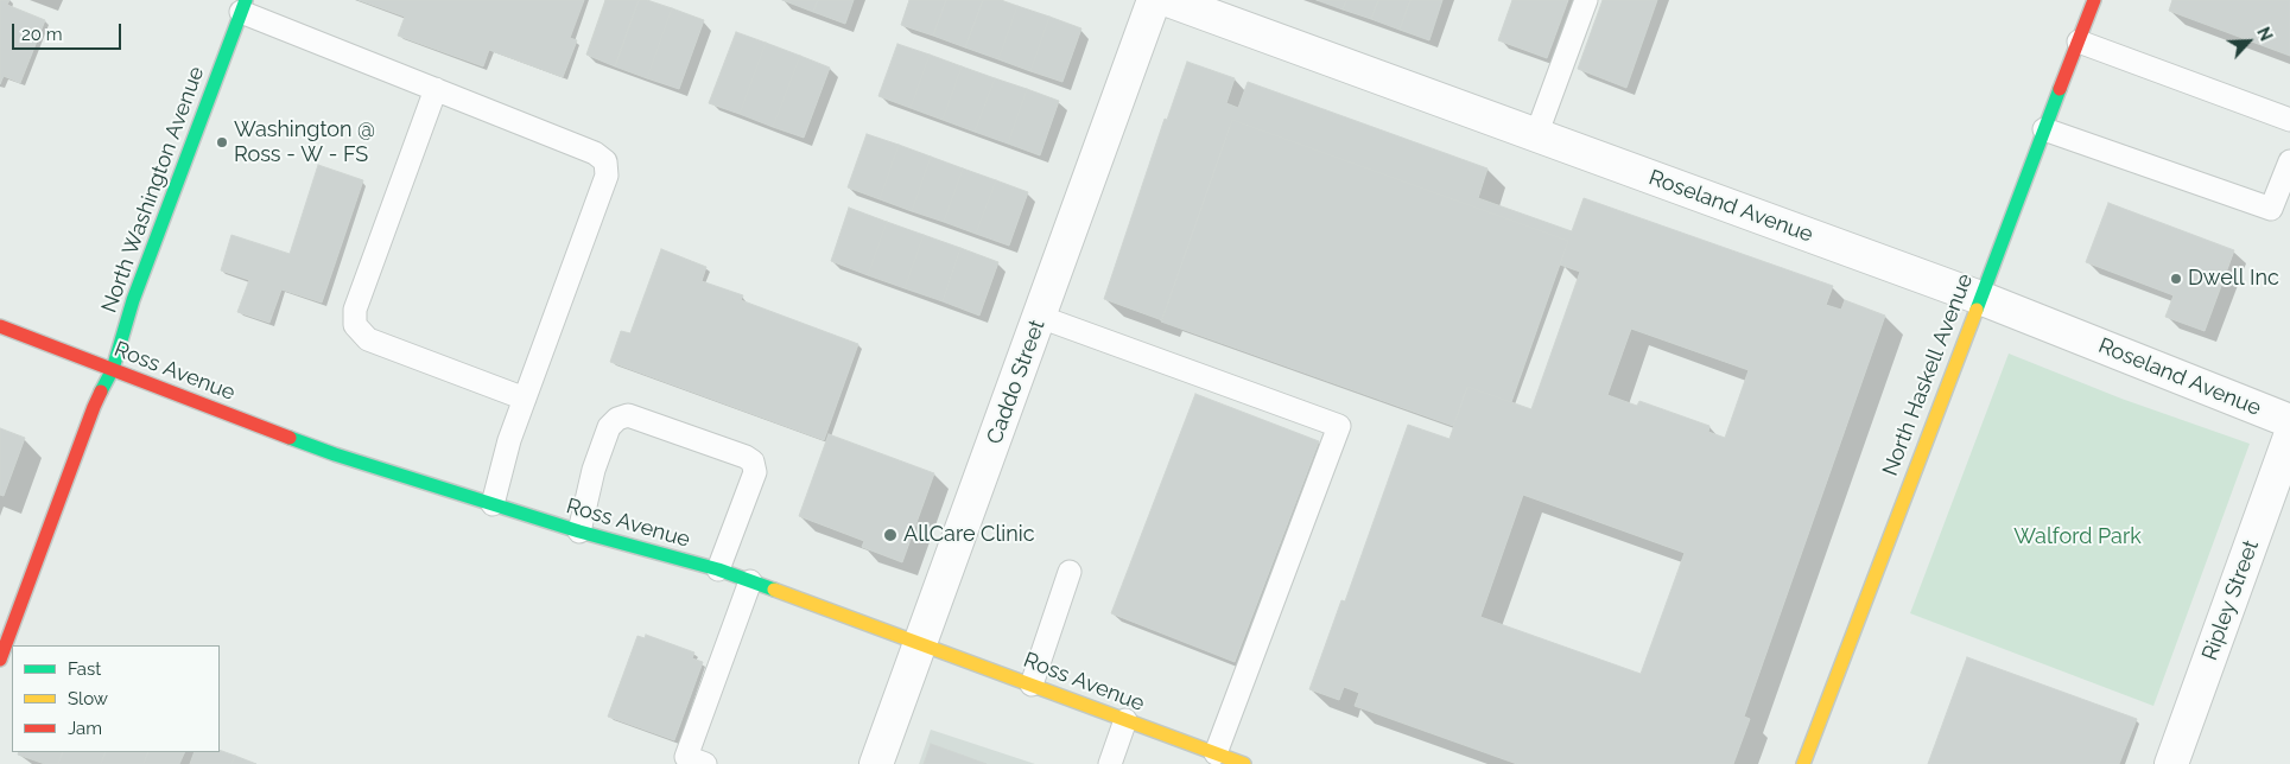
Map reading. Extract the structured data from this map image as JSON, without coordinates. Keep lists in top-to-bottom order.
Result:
{
  "streets": {
    "main road": ["North Washington Avenue", "Ross Avenue", "North Haskell Avenue"],
    "street": ["Roseland Avenue", "Caddo Street", "Ripley Street"]
  },
  "crossings": [
    ["North Washington Avenue", "Ross Avenue"],
    ["Roseland Avenue", "North Haskell Avenue"],
    ["Ross Avenue", "Caddo Street"]
  ],
  "parks": ["Walford Park"],
  "places": ["Washington @ Ross - W - FS", "Dwell Inc", "AllCare Clinic"],
  "legend": ["Fast", "Slow", "Jam"],
  "scale_bar": "20 m",
  "north": "top right"
}
